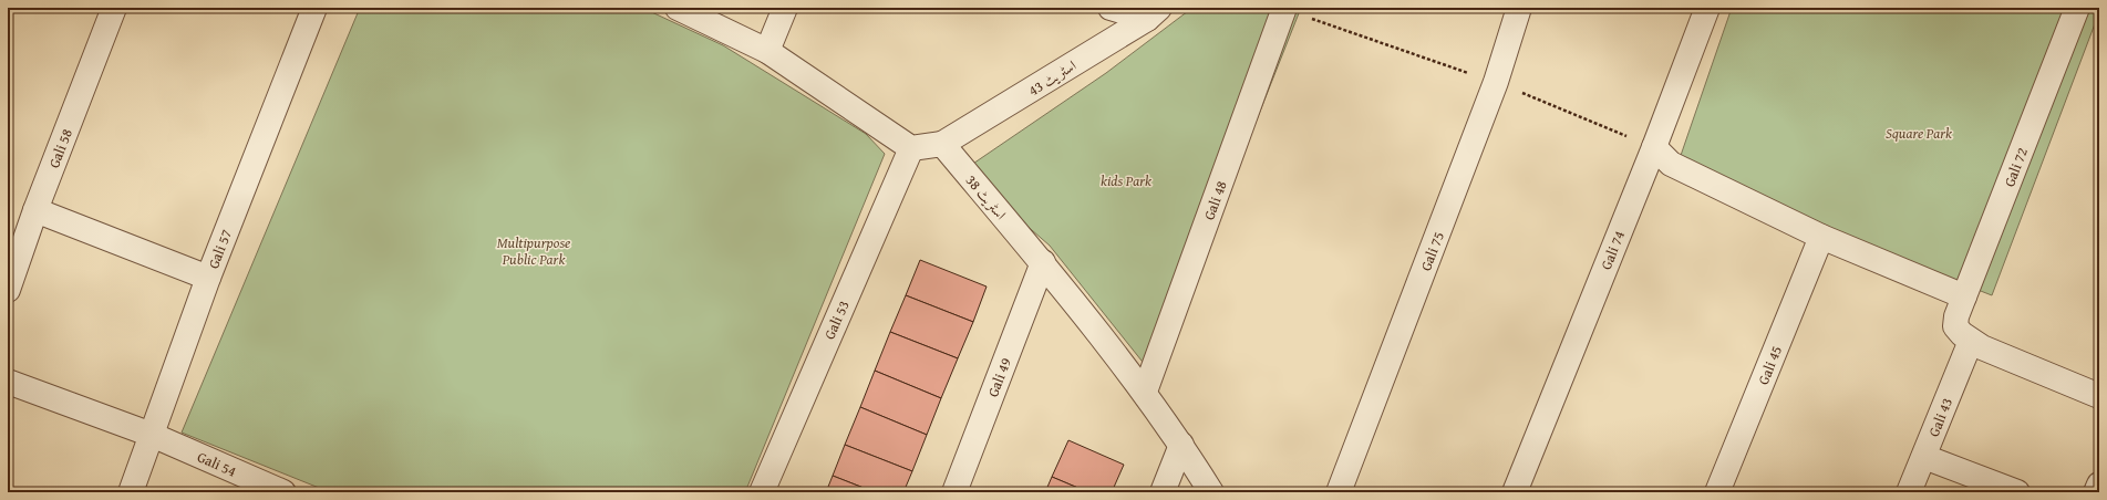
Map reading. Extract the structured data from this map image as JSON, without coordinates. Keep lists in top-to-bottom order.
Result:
{
  "streets": {
    "street": [
      "اسٹریٹ 43",
      "Gali 58",
      "Gali 72",
      "اسٹریٹ 38",
      "Gali 48",
      "Gali 57",
      "Gali 74",
      "Gali 75",
      "Gali 53",
      "Gali 45",
      "Gali 49",
      "Gali 43",
      "Gali 54"
    ]
  },
  "crossings": [
    ["اسٹریٹ 43", "اسٹریٹ 38"],
    ["Gali 72", "Gali 43"],
    ["اسٹریٹ 38", "Gali 48"],
    ["اسٹریٹ 38", "Gali 49"],
    ["Gali 57", "Gali 54"]
  ],
  "parks": ["Square Park", "kids Park", "Multipurpose Public Park"]
}
